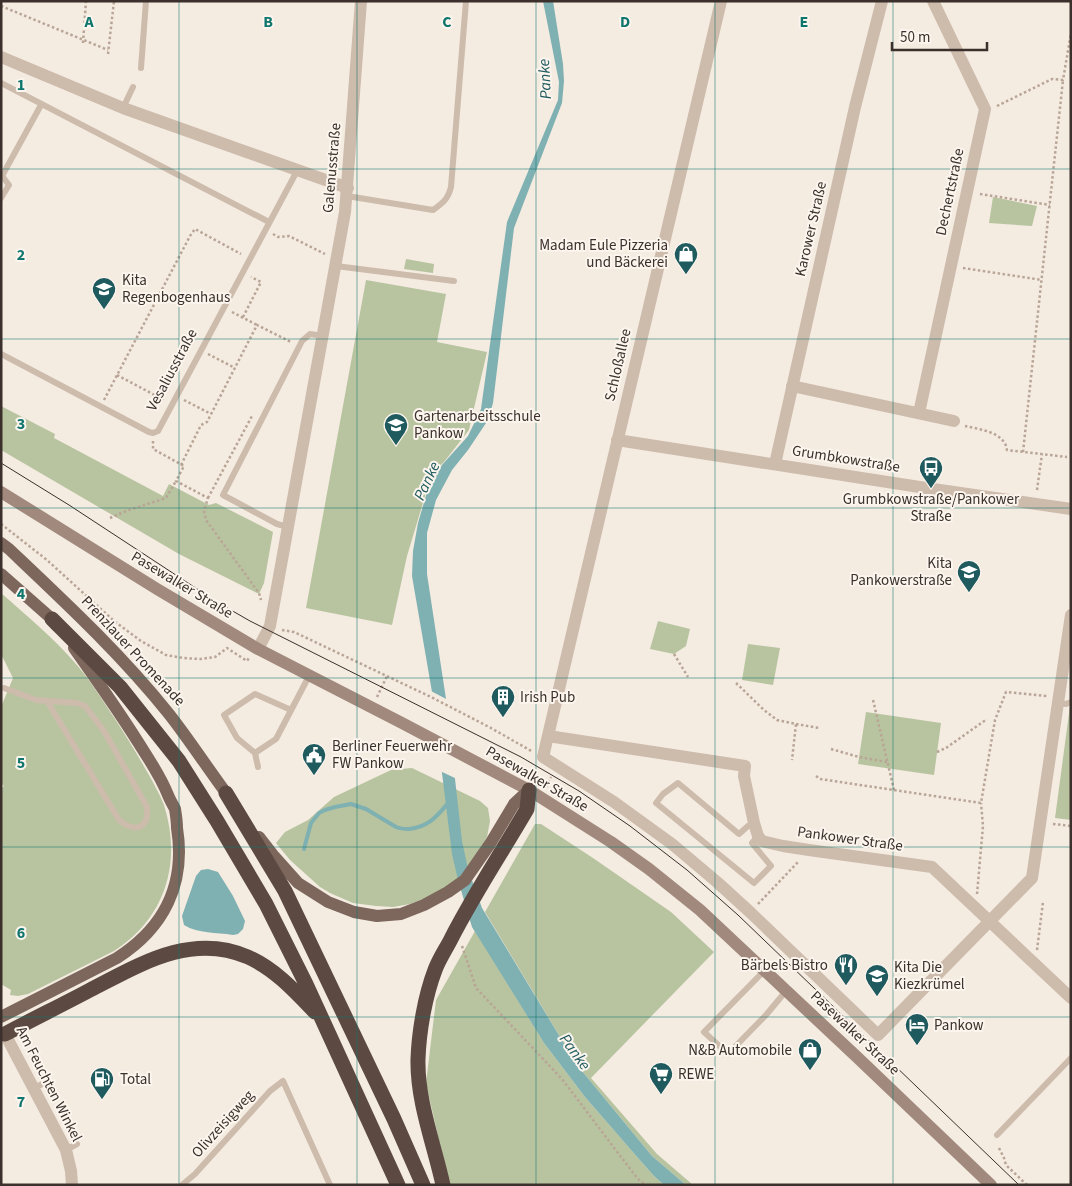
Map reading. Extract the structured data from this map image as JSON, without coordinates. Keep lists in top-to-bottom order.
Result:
{
  "streets": {
    "main road": ["Pasewalker Straße", "Prenzlauer Promenade"],
    "street": [
      "Galenusstraße",
      "Dechertstraße",
      "Karower Straße",
      "Schloßallee",
      "Grumbkowstraße",
      "Pankower Straße",
      "Am Feuchten Winkel"
    ],
    "lane": ["Vesaliusstraße", "Olivzeisigweg"]
  },
  "crossings": [
    ["Galenusstraße", "Pasewalker Straße"],
    ["Karower Straße", "Grumbkowstraße"],
    ["Schloßallee", "Grumbkowstraße"],
    ["Schloßallee", "Pasewalker Straße"],
    ["Pasewalker Straße", "Prenzlauer Promenade"],
    ["Pasewalker Straße", "Pankower Straße"]
  ],
  "water": ["Panke"],
  "places": {
    "shop": ["Madam Eule Pizzeria und Bäckerei", "N&B Automobile"],
    "school or university": [
      "Kita Regenbogenhaus",
      "Gartenarbeitsschule Pankow",
      "Kita Pankowerstraße",
      "Kita Die Kiezkrümel"
    ],
    "bus stop": ["Grumbkowstraße/Pankower Straße"],
    "building": ["Irish Pub"],
    "public building": ["Berliner Feuerwehr FW Pankow"],
    "restaurant": ["Bärbels Bistro"],
    "hotel": ["Pankow"],
    "supermarket": ["REWE"],
    "fuel station": ["Total"]
  },
  "scale_bar": "50 m",
  "grid": {
    "columns": [
      "A",
      "B",
      "C",
      "D",
      "E"
    ],
    "rows": [
      "1",
      "2",
      "3",
      "4",
      "5",
      "6",
      "7"
    ]
  }
}
